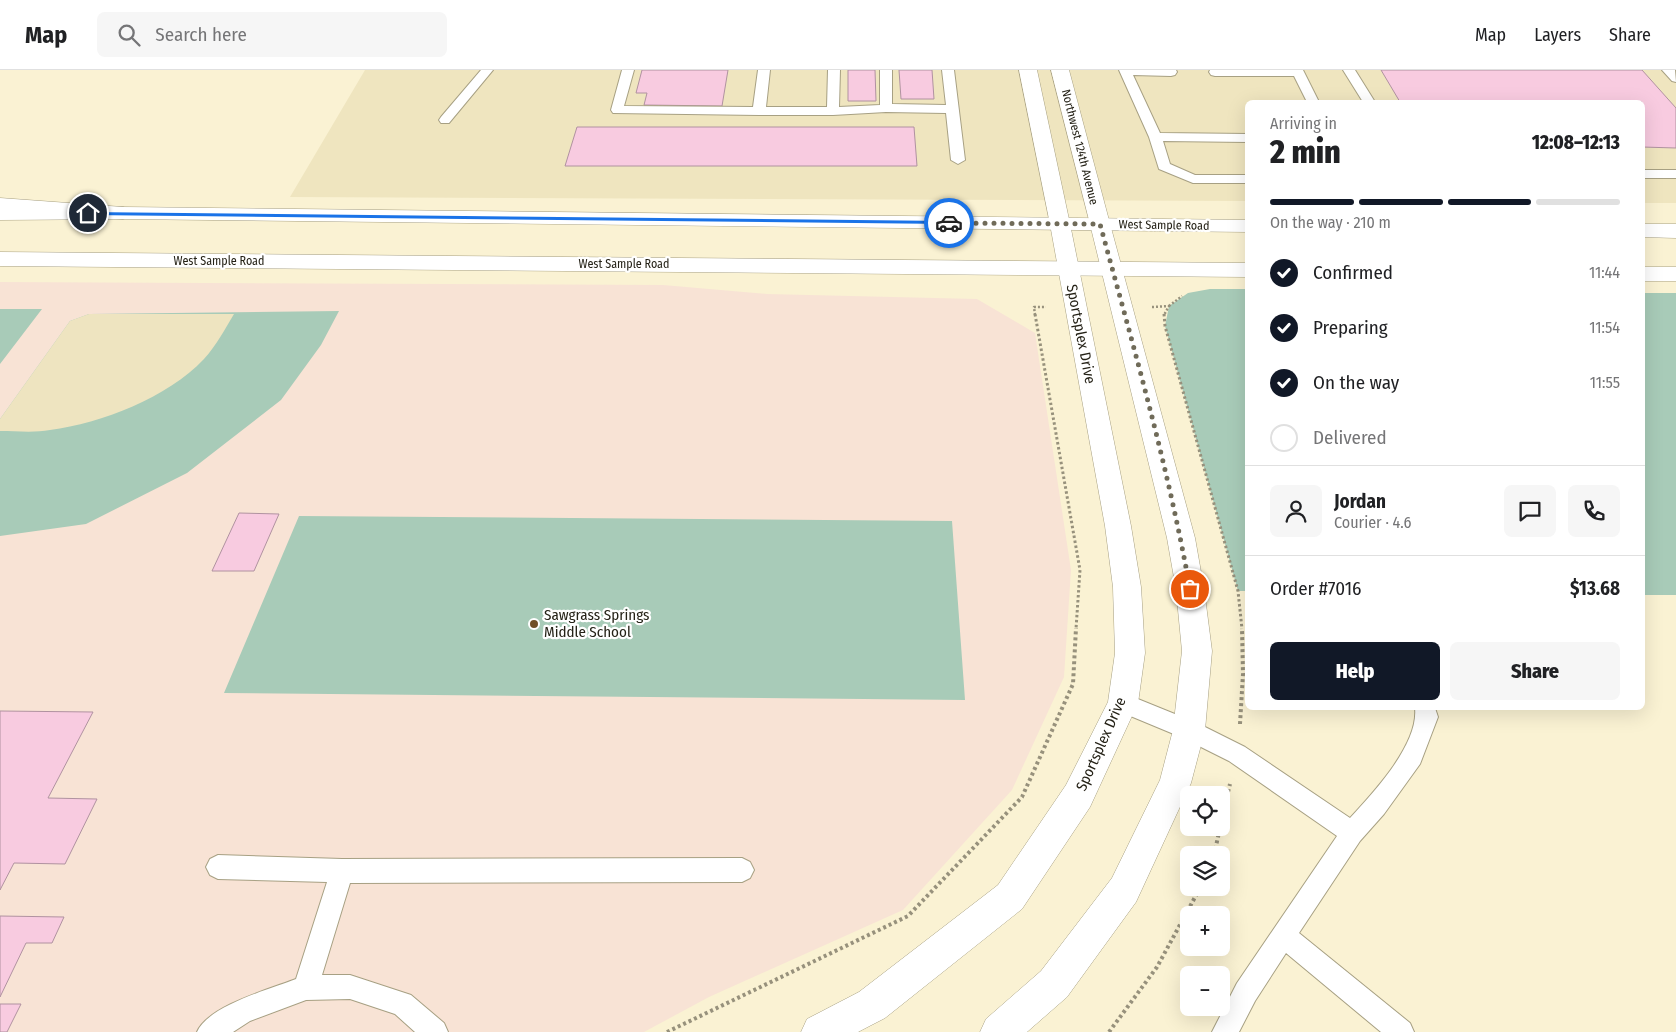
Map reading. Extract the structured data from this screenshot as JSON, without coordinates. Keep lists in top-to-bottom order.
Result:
{
  "streets": {
    "main road": ["Northwest 124th Avenue", "West Sample Road", "Sportsplex Drive"]
  },
  "crossings": [
    ["Northwest 124th Avenue", "West Sample Road"],
    ["West Sample Road", "Sportsplex Drive"]
  ],
  "places": ["Sawgrass Springs Middle School"],
  "page": {
    "header": "Map",
    "search": "Search here",
    "nav": ["Map", "Layers", "Share"],
    "heading": ["2 min", "Arriving in", "12:08–12:13"],
    "panel": [
      "Jordan",
      "Courier · 4.6",
      "Order #7016",
      "$13.68"
    ],
    "bar": "On the way · 210 m",
    "list": [
      ["Confirmed", "11:44"],
      ["Preparing", "11:54"],
      ["On the way", "11:55"],
      "Delivered"
    ],
    "buttons": ["Help", "Share"],
    "map_buttons": ["+", "−"]
  }
}
